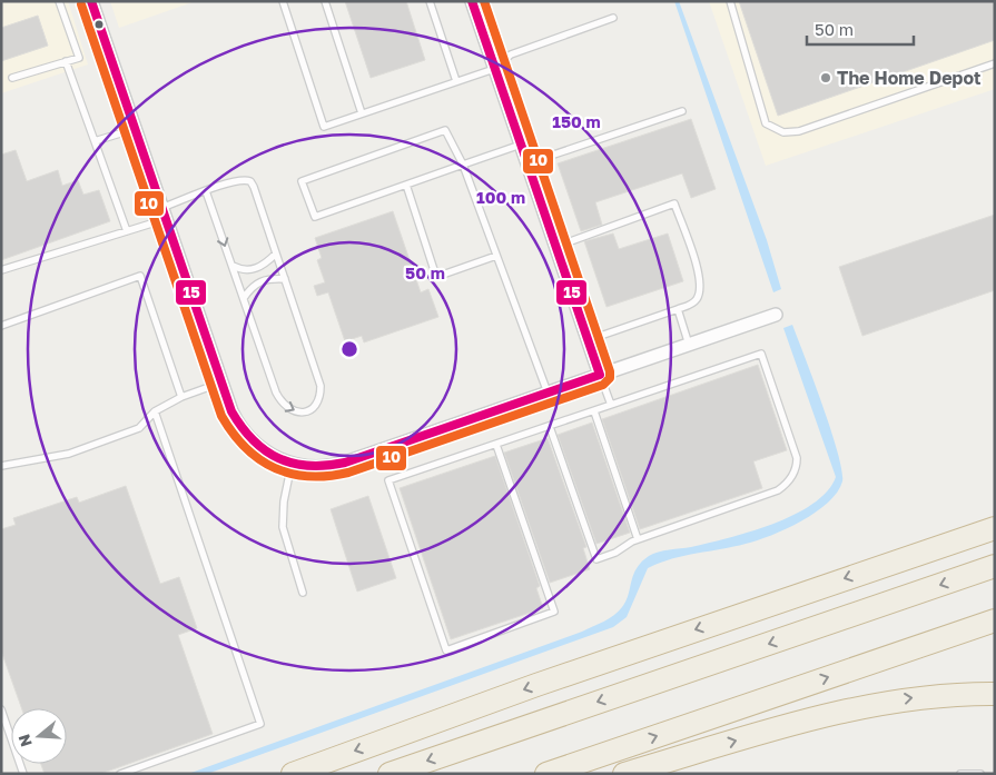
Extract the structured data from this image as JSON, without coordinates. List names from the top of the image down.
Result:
{
  "places": ["The Home Depot"],
  "lines": ["transit line 15", "transit line 10"],
  "scale_bar": "50 m",
  "north": "left",
  "rings": ["150 m", "100 m", "50 m"]
}
